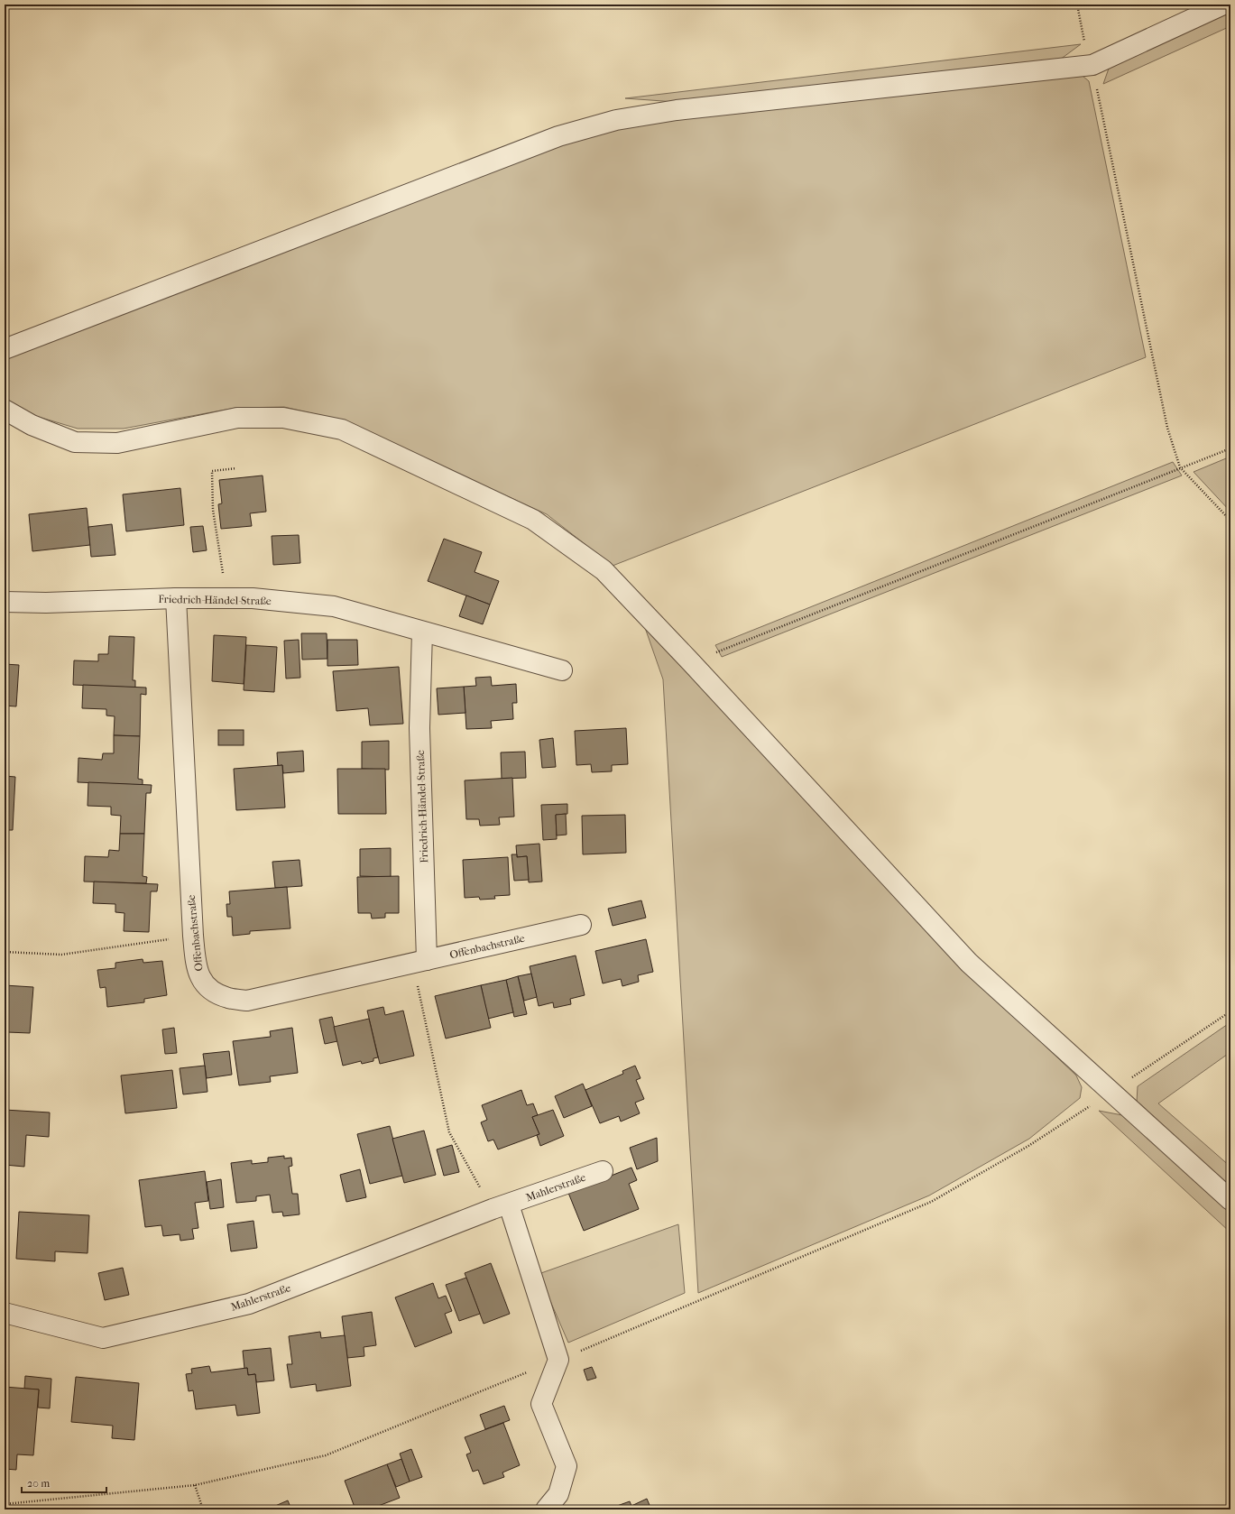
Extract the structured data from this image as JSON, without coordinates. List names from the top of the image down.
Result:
{
  "streets": {
    "street": ["Friedrich-Händel-Straße", "Offenbachstraße", "Mahlerstraße"]
  },
  "crossings": [
    ["Friedrich-Händel-Straße", "Offenbachstraße"]
  ],
  "scale_bar": "20 m"
}
